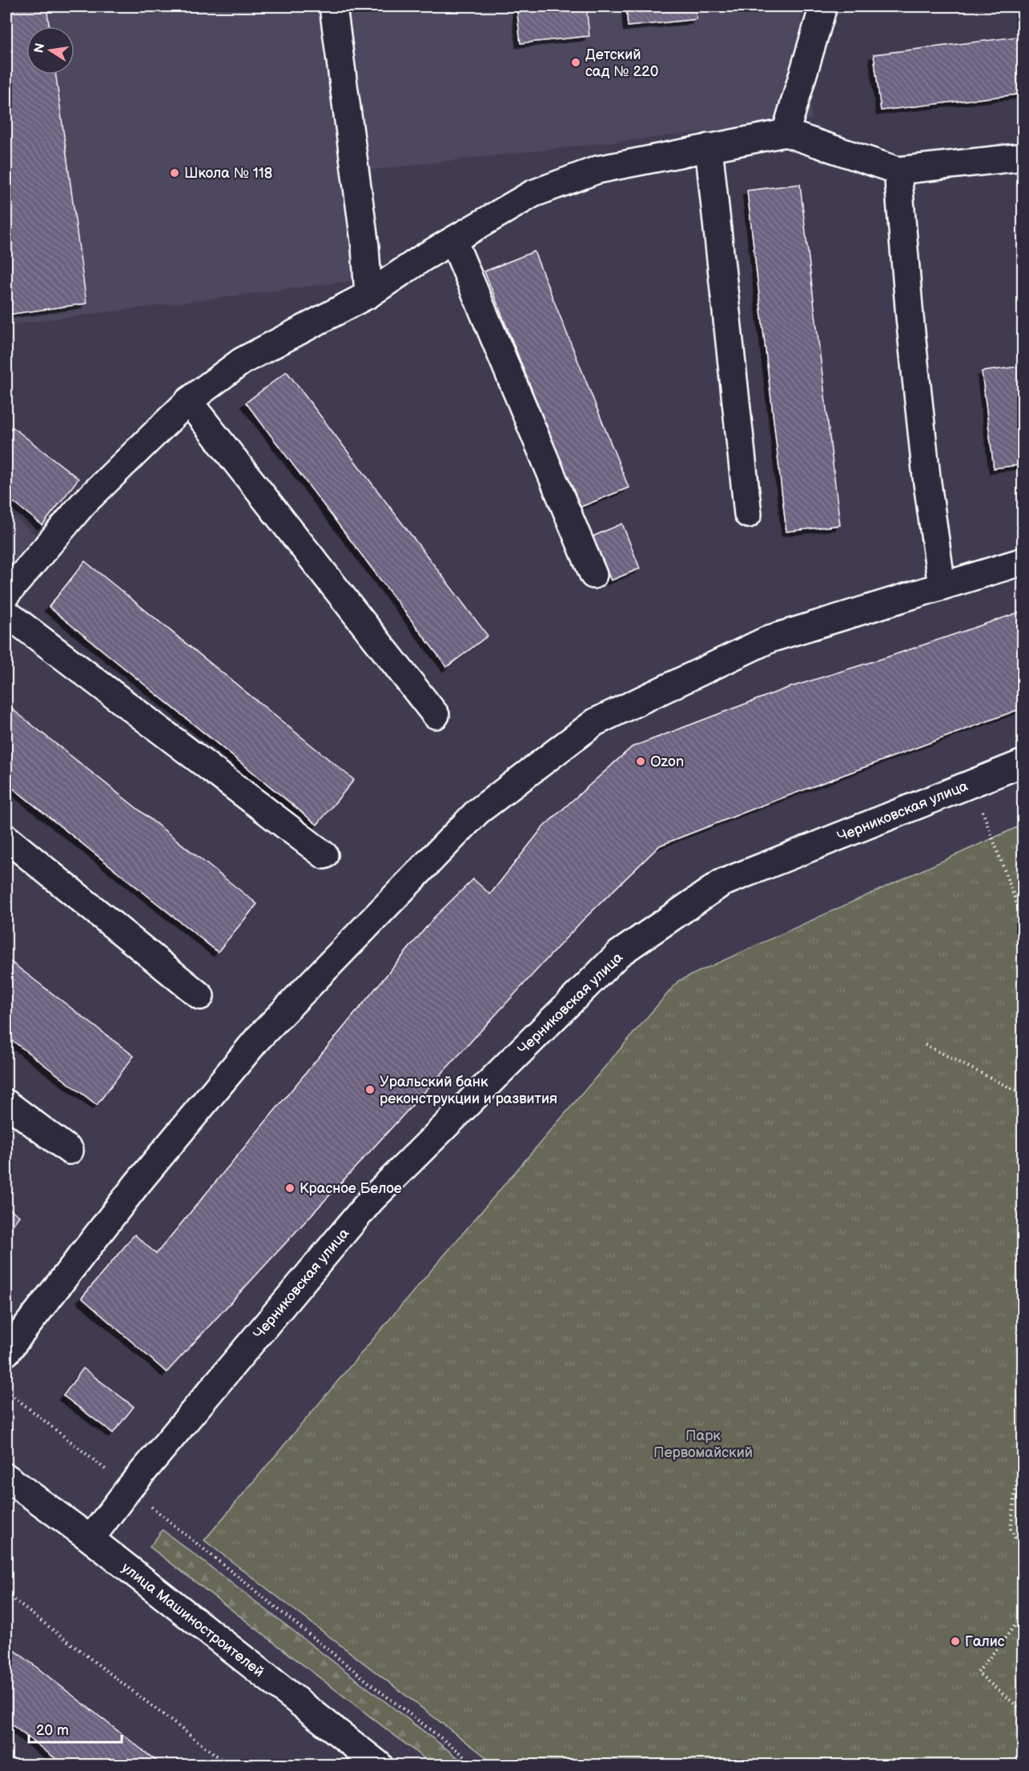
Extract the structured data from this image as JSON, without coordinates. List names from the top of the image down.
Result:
{
  "streets": {
    "street": ["Черниковская улица", "улица Машиностроителей"]
  },
  "crossings": [
    ["Черниковская улица", "улица Машиностроителей"]
  ],
  "parks": ["Парк Первомайский"],
  "places": [
    "Детский сад № 220",
    "Школа № 118",
    "Ozon",
    "Уральский банк реконструкции и развития",
    "Красное Белое",
    "Галис"
  ],
  "scale_bar": "20 m",
  "north": "left"
}
